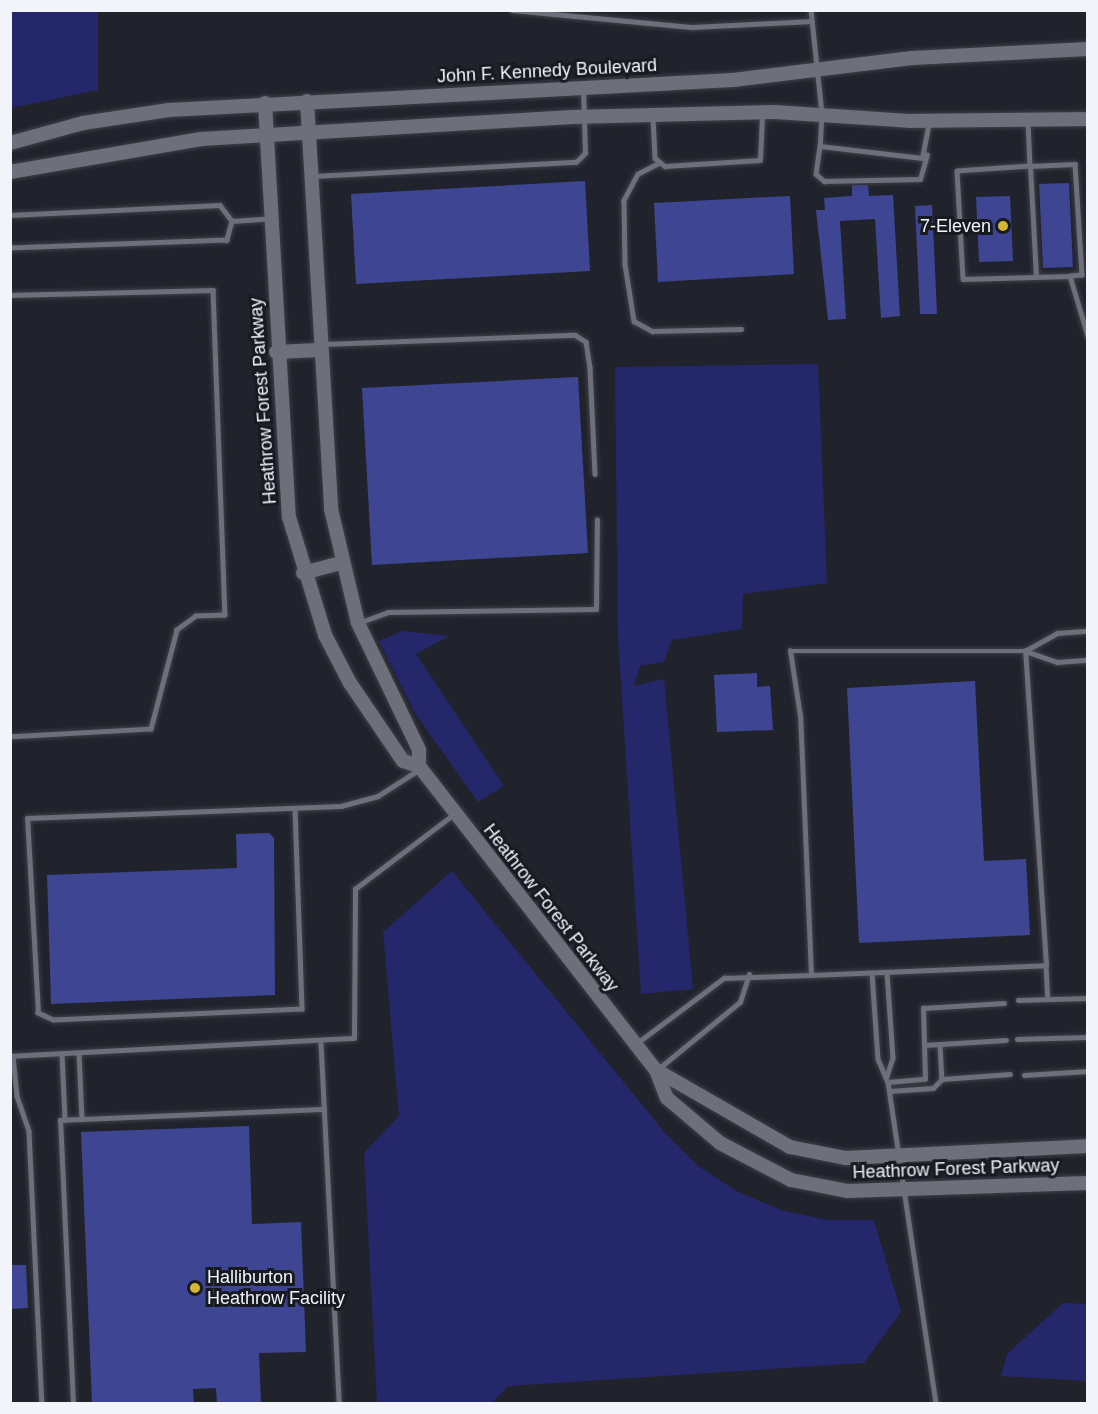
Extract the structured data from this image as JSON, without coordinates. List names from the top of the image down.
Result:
{
  "streets": {
    "street": ["John F. Kennedy Boulevard", "Heathrow Forest Parkway"]
  },
  "crossings": [
    ["John F. Kennedy Boulevard", "Heathrow Forest Parkway"]
  ],
  "places": ["7-Eleven", "Halliburton Heathrow Facility"]
}
